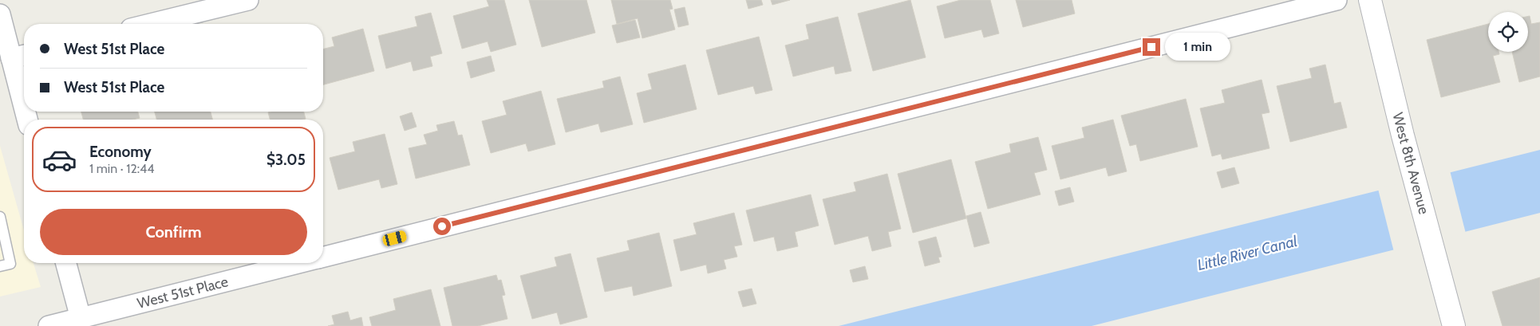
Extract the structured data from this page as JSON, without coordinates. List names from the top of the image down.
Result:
{
  "streets": {
    "street": ["West 8th Avenue", "West 51st Place"]
  },
  "water": ["Little River Canal"],
  "page": {
    "banner": ["West 51st Place", "West 51st Place"],
    "bubble": "1 min",
    "list": [
      {
        "name": "Economy",
        "note": "1 min · 12:44",
        "value": "$3.05"
      }
    ],
    "buttons": "Confirm"
  }
}
